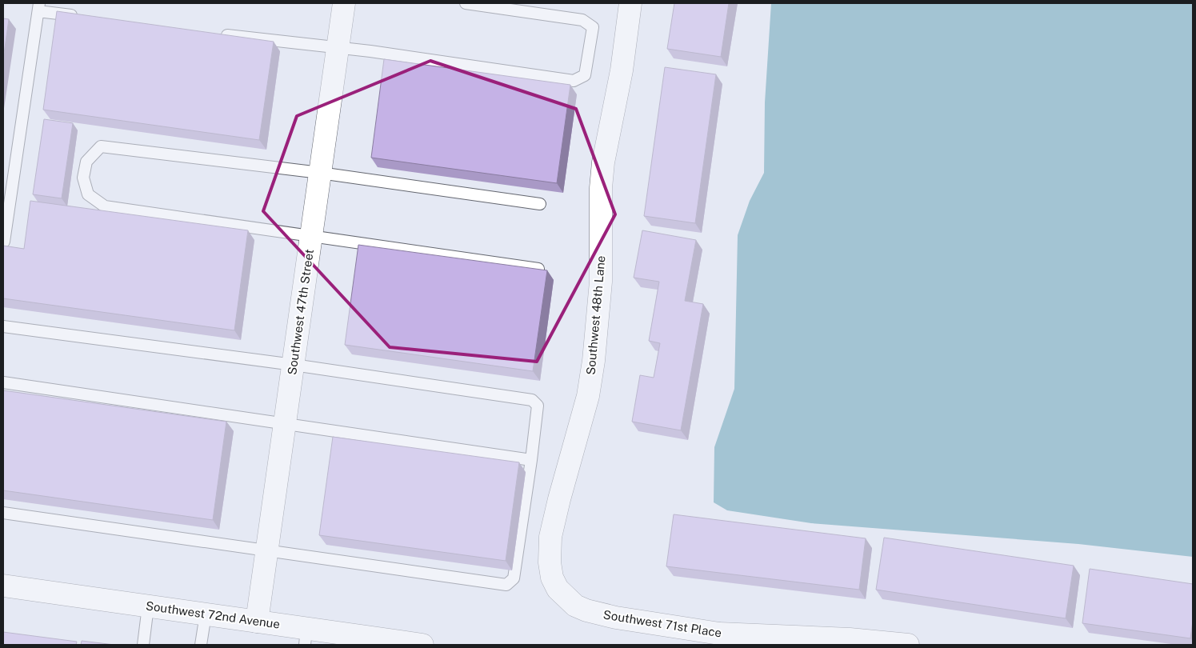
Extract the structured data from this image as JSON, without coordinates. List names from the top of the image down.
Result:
{
  "streets": {
    "street": [
      "Southwest 47th Street",
      "Southwest 48th Lane",
      "Southwest 72nd Avenue",
      "Southwest 71st Place"
    ]
  },
  "crossings": [
    ["Southwest 47th Street", "Southwest 72nd Avenue"],
    ["Southwest 48th Lane", "Southwest 71st Place"]
  ]
}
